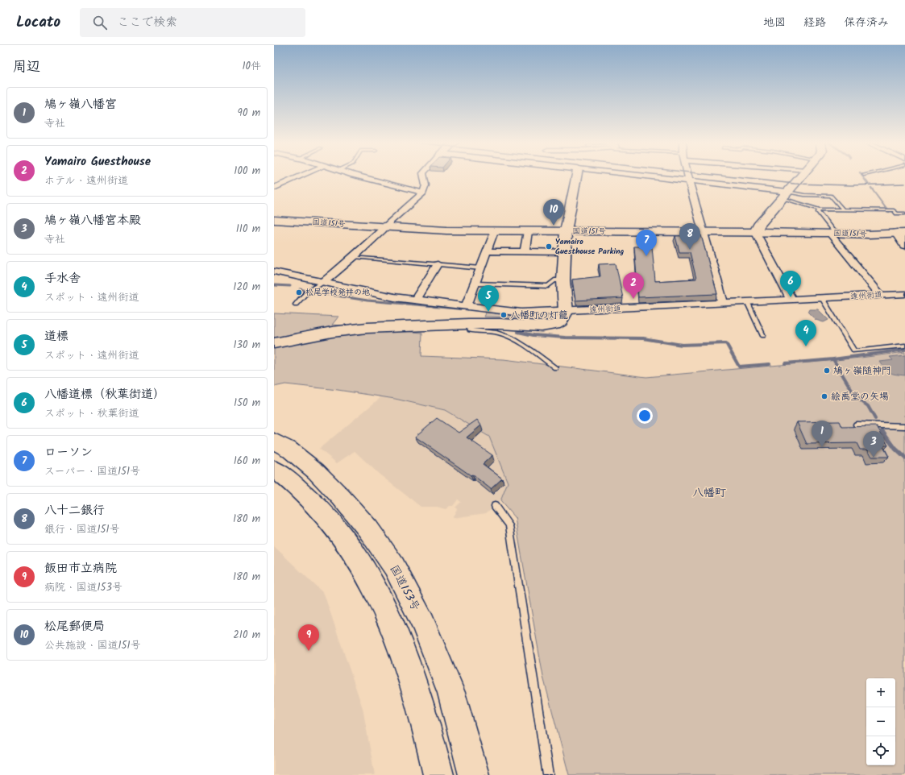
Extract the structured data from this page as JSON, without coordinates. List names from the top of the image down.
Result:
{
  "streets": {
    "highway": ["国道151号", "国道153号"],
    "street": ["遠州街道"]
  },
  "districts": ["八幡町"],
  "places": [
    "Yamairo Guesthouse Parking",
    "松尾学校発祥の地",
    "八幡町の灯籠",
    "鳩ヶ嶺随神門",
    "絵禹堂の矢場"
  ],
  "page": {
    "header": "Locato",
    "search": "ここで検索",
    "nav": ["地図", "経路", "保存済み"],
    "heading": ["周辺", "10件"],
    "list": [
      {
        "mark": "1",
        "name": "鳩ヶ嶺八幡宮",
        "note": "寺社",
        "value": "90 m"
      },
      {
        "mark": "2",
        "name": "Yamairo Guesthouse",
        "note": "ホテル · 遠州街道",
        "value": "100 m"
      },
      {
        "mark": "3",
        "name": "鳩ヶ嶺八幡宮本殿",
        "note": "寺社",
        "value": "110 m"
      },
      {
        "mark": "4",
        "name": "手水舎",
        "note": "スポット · 遠州街道",
        "value": "120 m"
      },
      {
        "mark": "5",
        "name": "道標",
        "note": "スポット · 遠州街道",
        "value": "130 m"
      },
      {
        "mark": "6",
        "name": "八幡道標（秋葉街道）",
        "note": "スポット · 秋葉街道",
        "value": "150 m"
      },
      {
        "mark": "7",
        "name": "ローソン",
        "note": "スーパー · 国道151号",
        "value": "160 m"
      },
      {
        "mark": "8",
        "name": "八十二銀行",
        "note": "銀行 · 国道151号",
        "value": "180 m"
      },
      {
        "mark": "9",
        "name": "飯田市立病院",
        "note": "病院 · 国道153号",
        "value": "180 m"
      },
      {
        "mark": "10",
        "name": "松尾郵便局",
        "note": "公共施設 · 国道151号",
        "value": "210 m"
      }
    ],
    "pins": [
      "10",
      "8",
      "7",
      "6",
      "2",
      "5",
      "4",
      "1",
      "3",
      "9"
    ],
    "map_buttons": ["+", "−"]
  }
}
